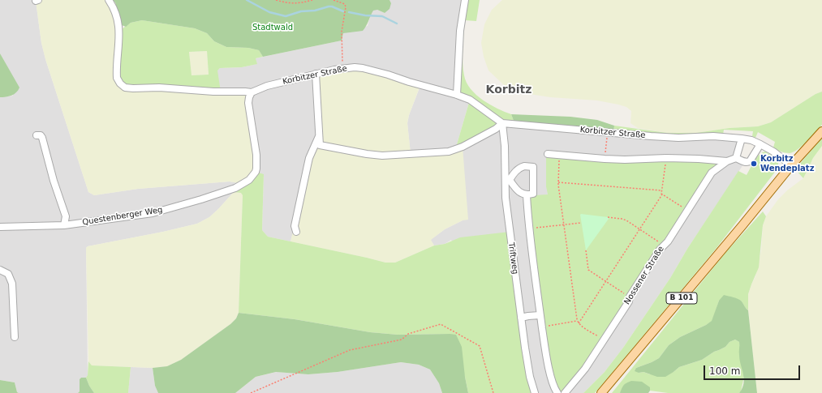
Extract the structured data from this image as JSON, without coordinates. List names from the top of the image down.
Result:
{
  "streets": {
    "main road": ["B 101"],
    "street": [
      "Korbitzer Straße",
      "Questenberger Weg",
      "Triftweg",
      "Nossener Straße"
    ]
  },
  "crossings": [
    ["Korbitzer Straße", "Questenberger Weg"],
    ["Korbitzer Straße", "Triftweg"],
    ["Korbitzer Straße", "B 101"]
  ],
  "districts": ["Korbitz"],
  "parks": ["Stadtwald"],
  "places": ["Korbitz Wendeplatz"],
  "scale_bar": "100 m"
}
